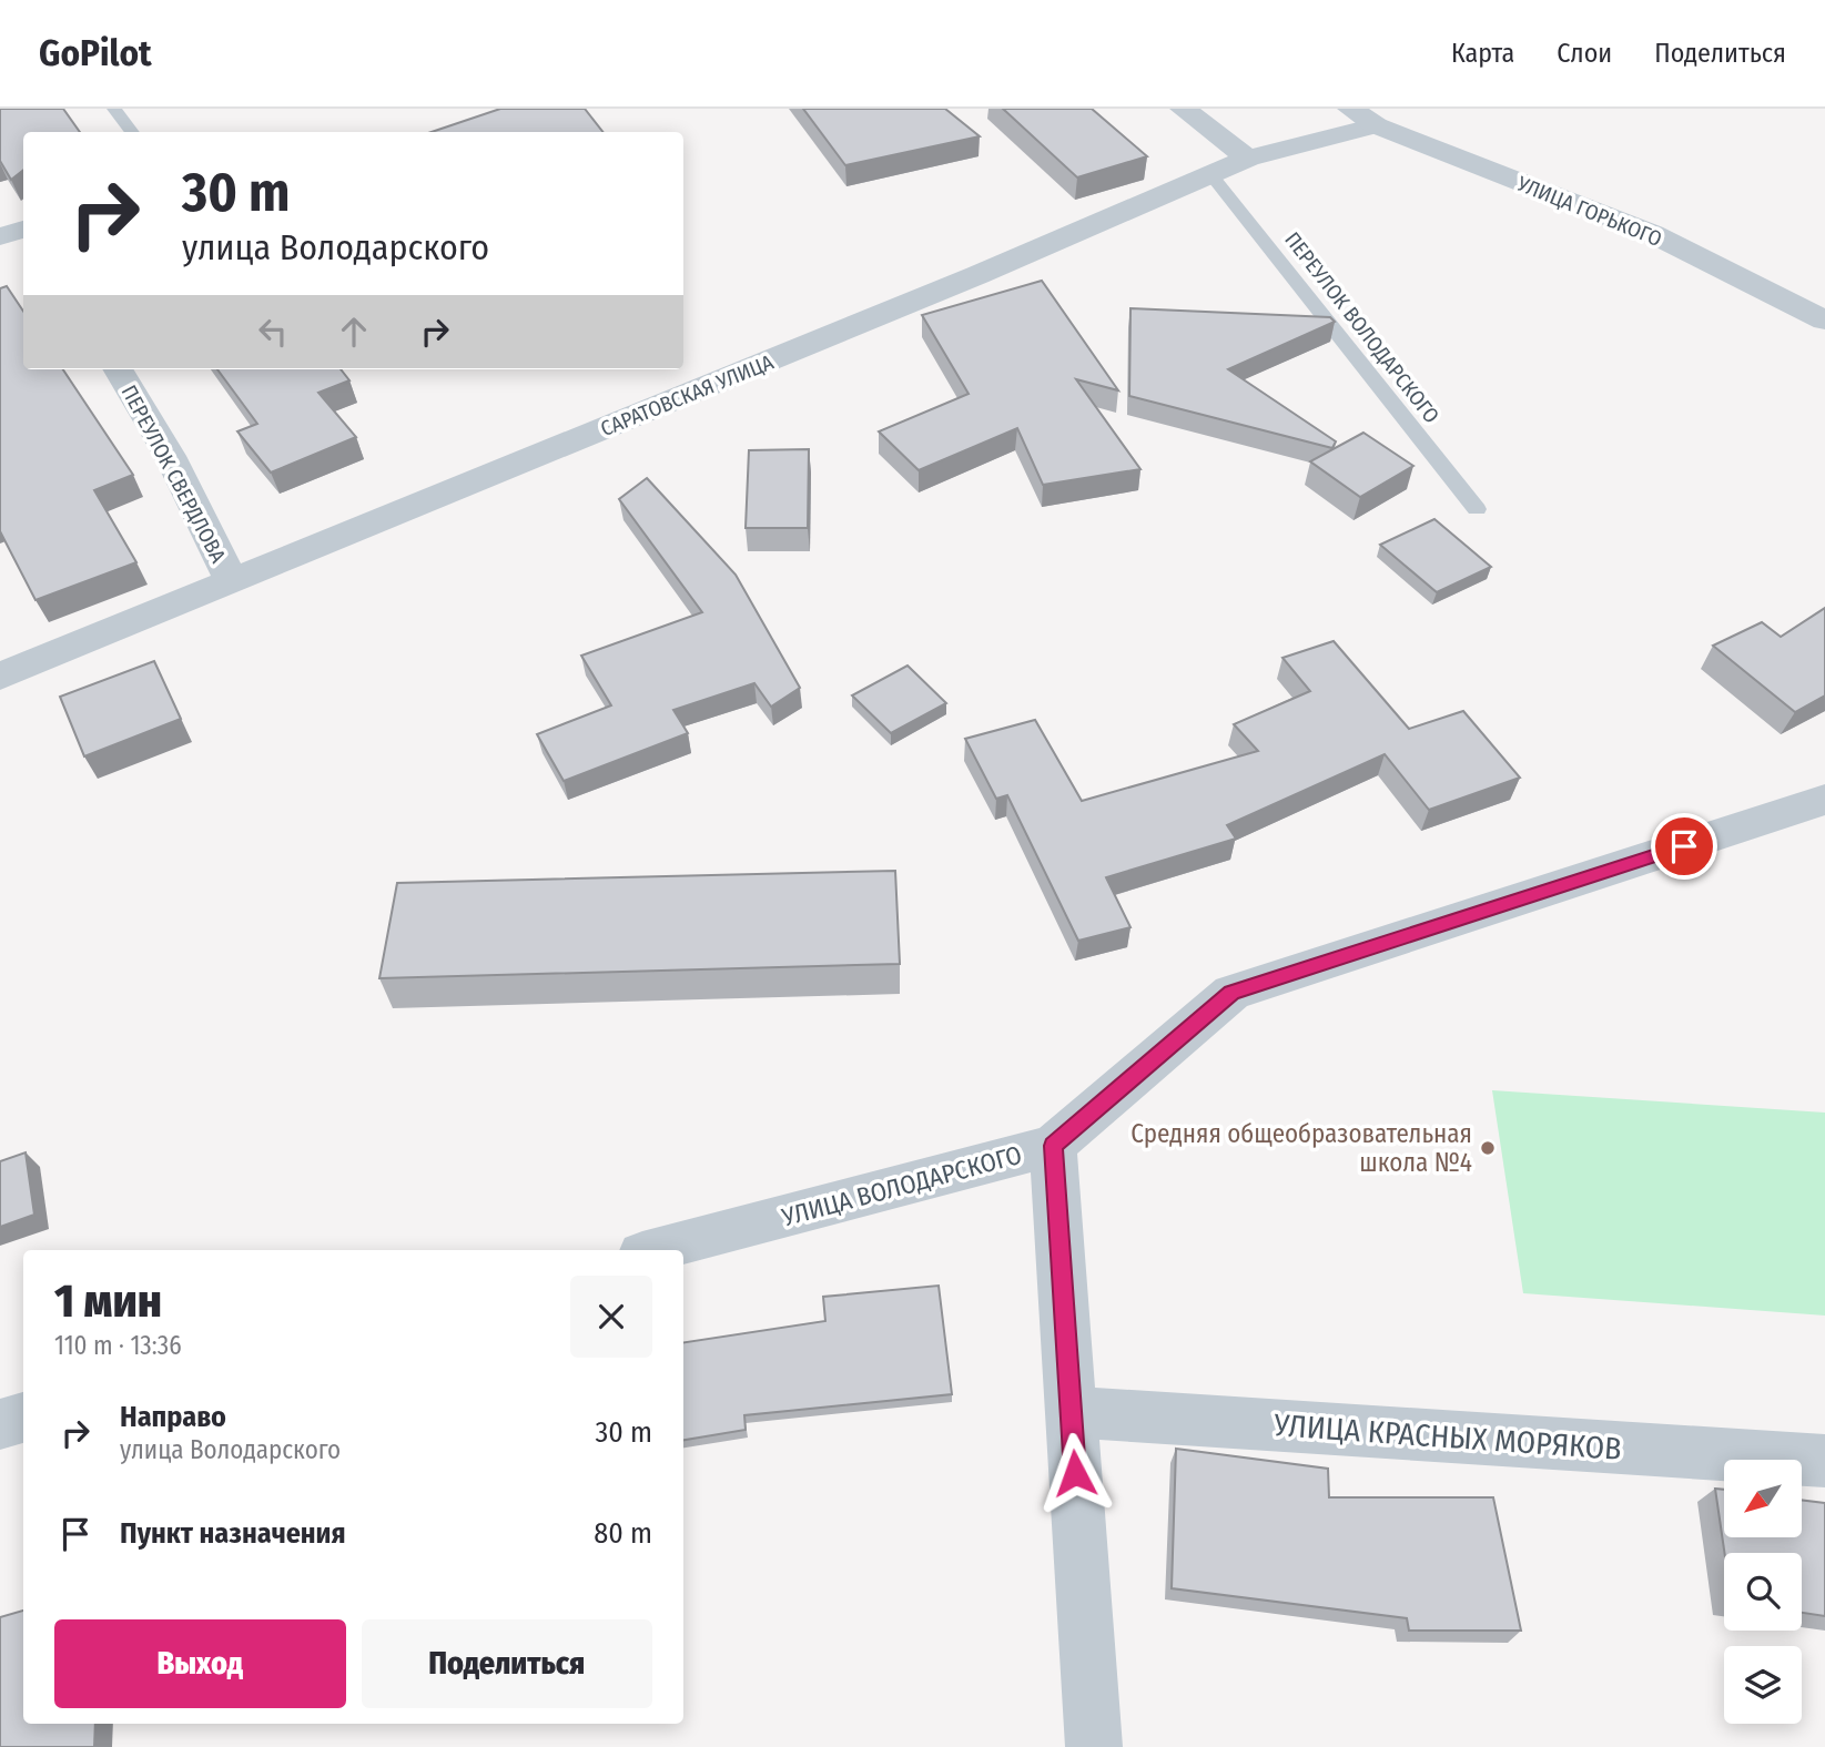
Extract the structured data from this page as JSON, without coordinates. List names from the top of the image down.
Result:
{
  "streets": {
    "street": [
      "УЛИЦА ГОРЬКОГО",
      "САРАТОВСКАЯ УЛИЦА",
      "ПЕРЕУЛОК СВЕРДЛОВА",
      "УЛИЦА ВОЛОДАРСКОГО",
      "УЛИЦА КРАСНЫХ МОРЯКОВ"
    ],
    "lane": ["ПЕРЕУЛОК ВОЛОДАРСКОГО"]
  },
  "crossings": [
    ["УЛИЦА ГОРЬКОГО", "САРАТОВСКАЯ УЛИЦА"],
    ["ПЕРЕУЛОК ВОЛОДАРСКОГО", "САРАТОВСКАЯ УЛИЦА"],
    ["САРАТОВСКАЯ УЛИЦА", "ПЕРЕУЛОК СВЕРДЛОВА"]
  ],
  "places": ["Средняя общеобразовательная школа №4"],
  "north": "bottom left",
  "page": {
    "header": "GoPilot",
    "nav": ["Карта", "Слои", "Поделиться"],
    "turn": ["30 m", "улица Володарского"],
    "heading": ["1 мин", "110 m · 13:36"],
    "list": [
      {
        "name": "Направо",
        "note": "улица Володарского",
        "value": "30 m"
      },
      {
        "name": "Пункт назначения",
        "value": "80 m"
      }
    ],
    "buttons": ["Выход", "Поделиться"]
  }
}
